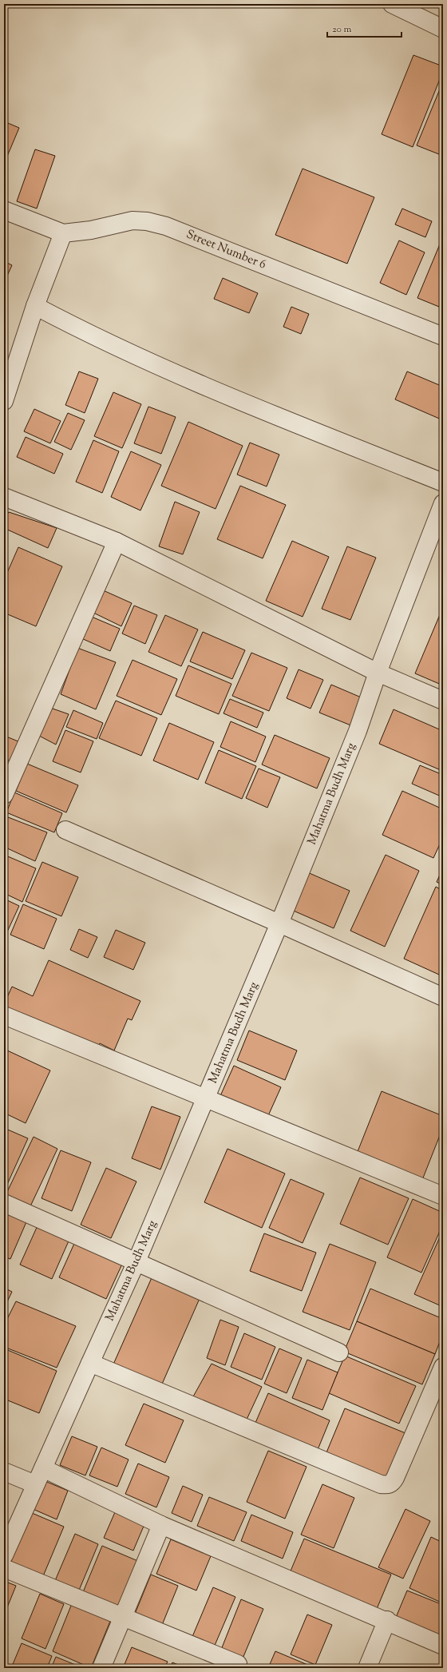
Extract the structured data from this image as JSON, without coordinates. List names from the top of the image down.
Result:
{
  "streets": {
    "street": ["Street Number 6", "Mahatma Budh Marg"]
  },
  "scale_bar": "20 m"
}
